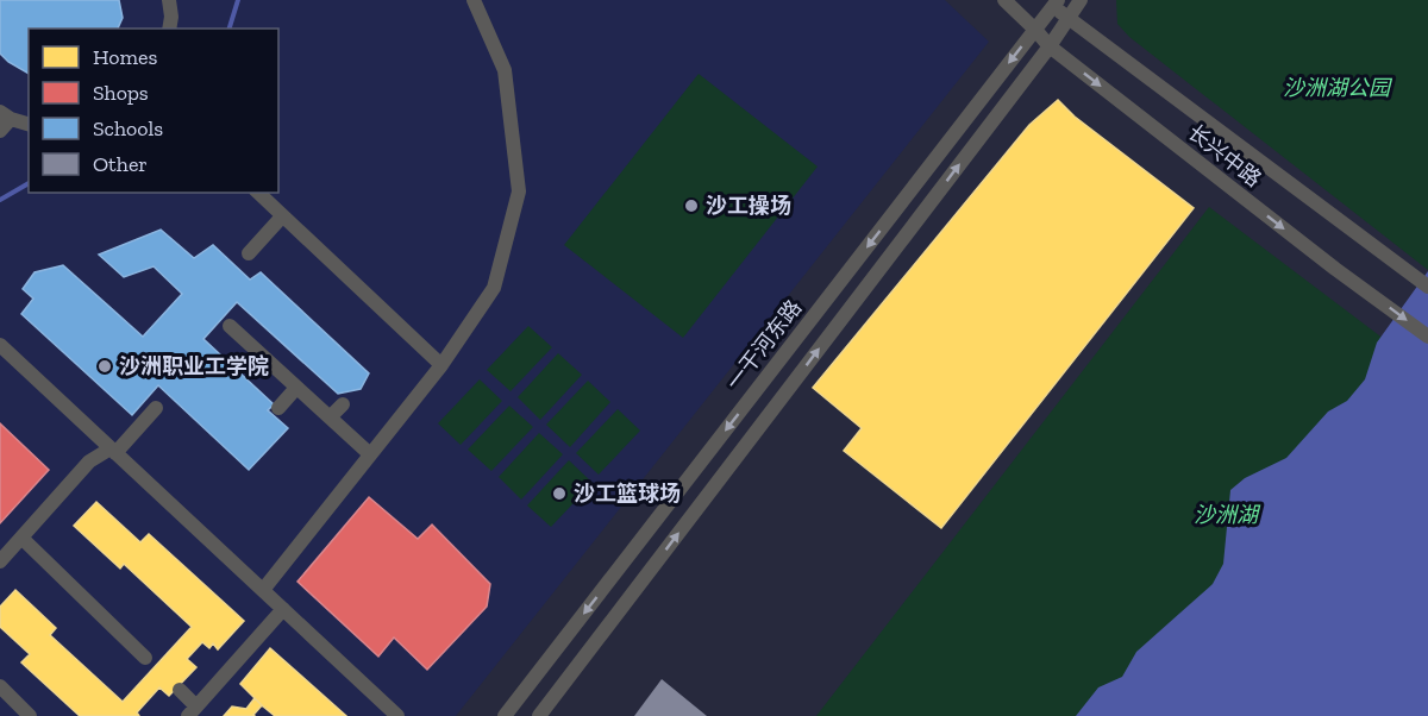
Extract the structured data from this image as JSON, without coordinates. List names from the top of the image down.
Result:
{
  "streets": {
    "street": ["长兴中路", "一干河东路"]
  },
  "crossings": [
    ["长兴中路", "一干河东路"]
  ],
  "parks": ["沙洲湖公园", "沙洲湖"],
  "places": ["沙工操场", "沙洲职业工学院", "沙工篮球场"],
  "legend": [
    "Homes",
    "Shops",
    "Schools",
    "Other"
  ]
}
